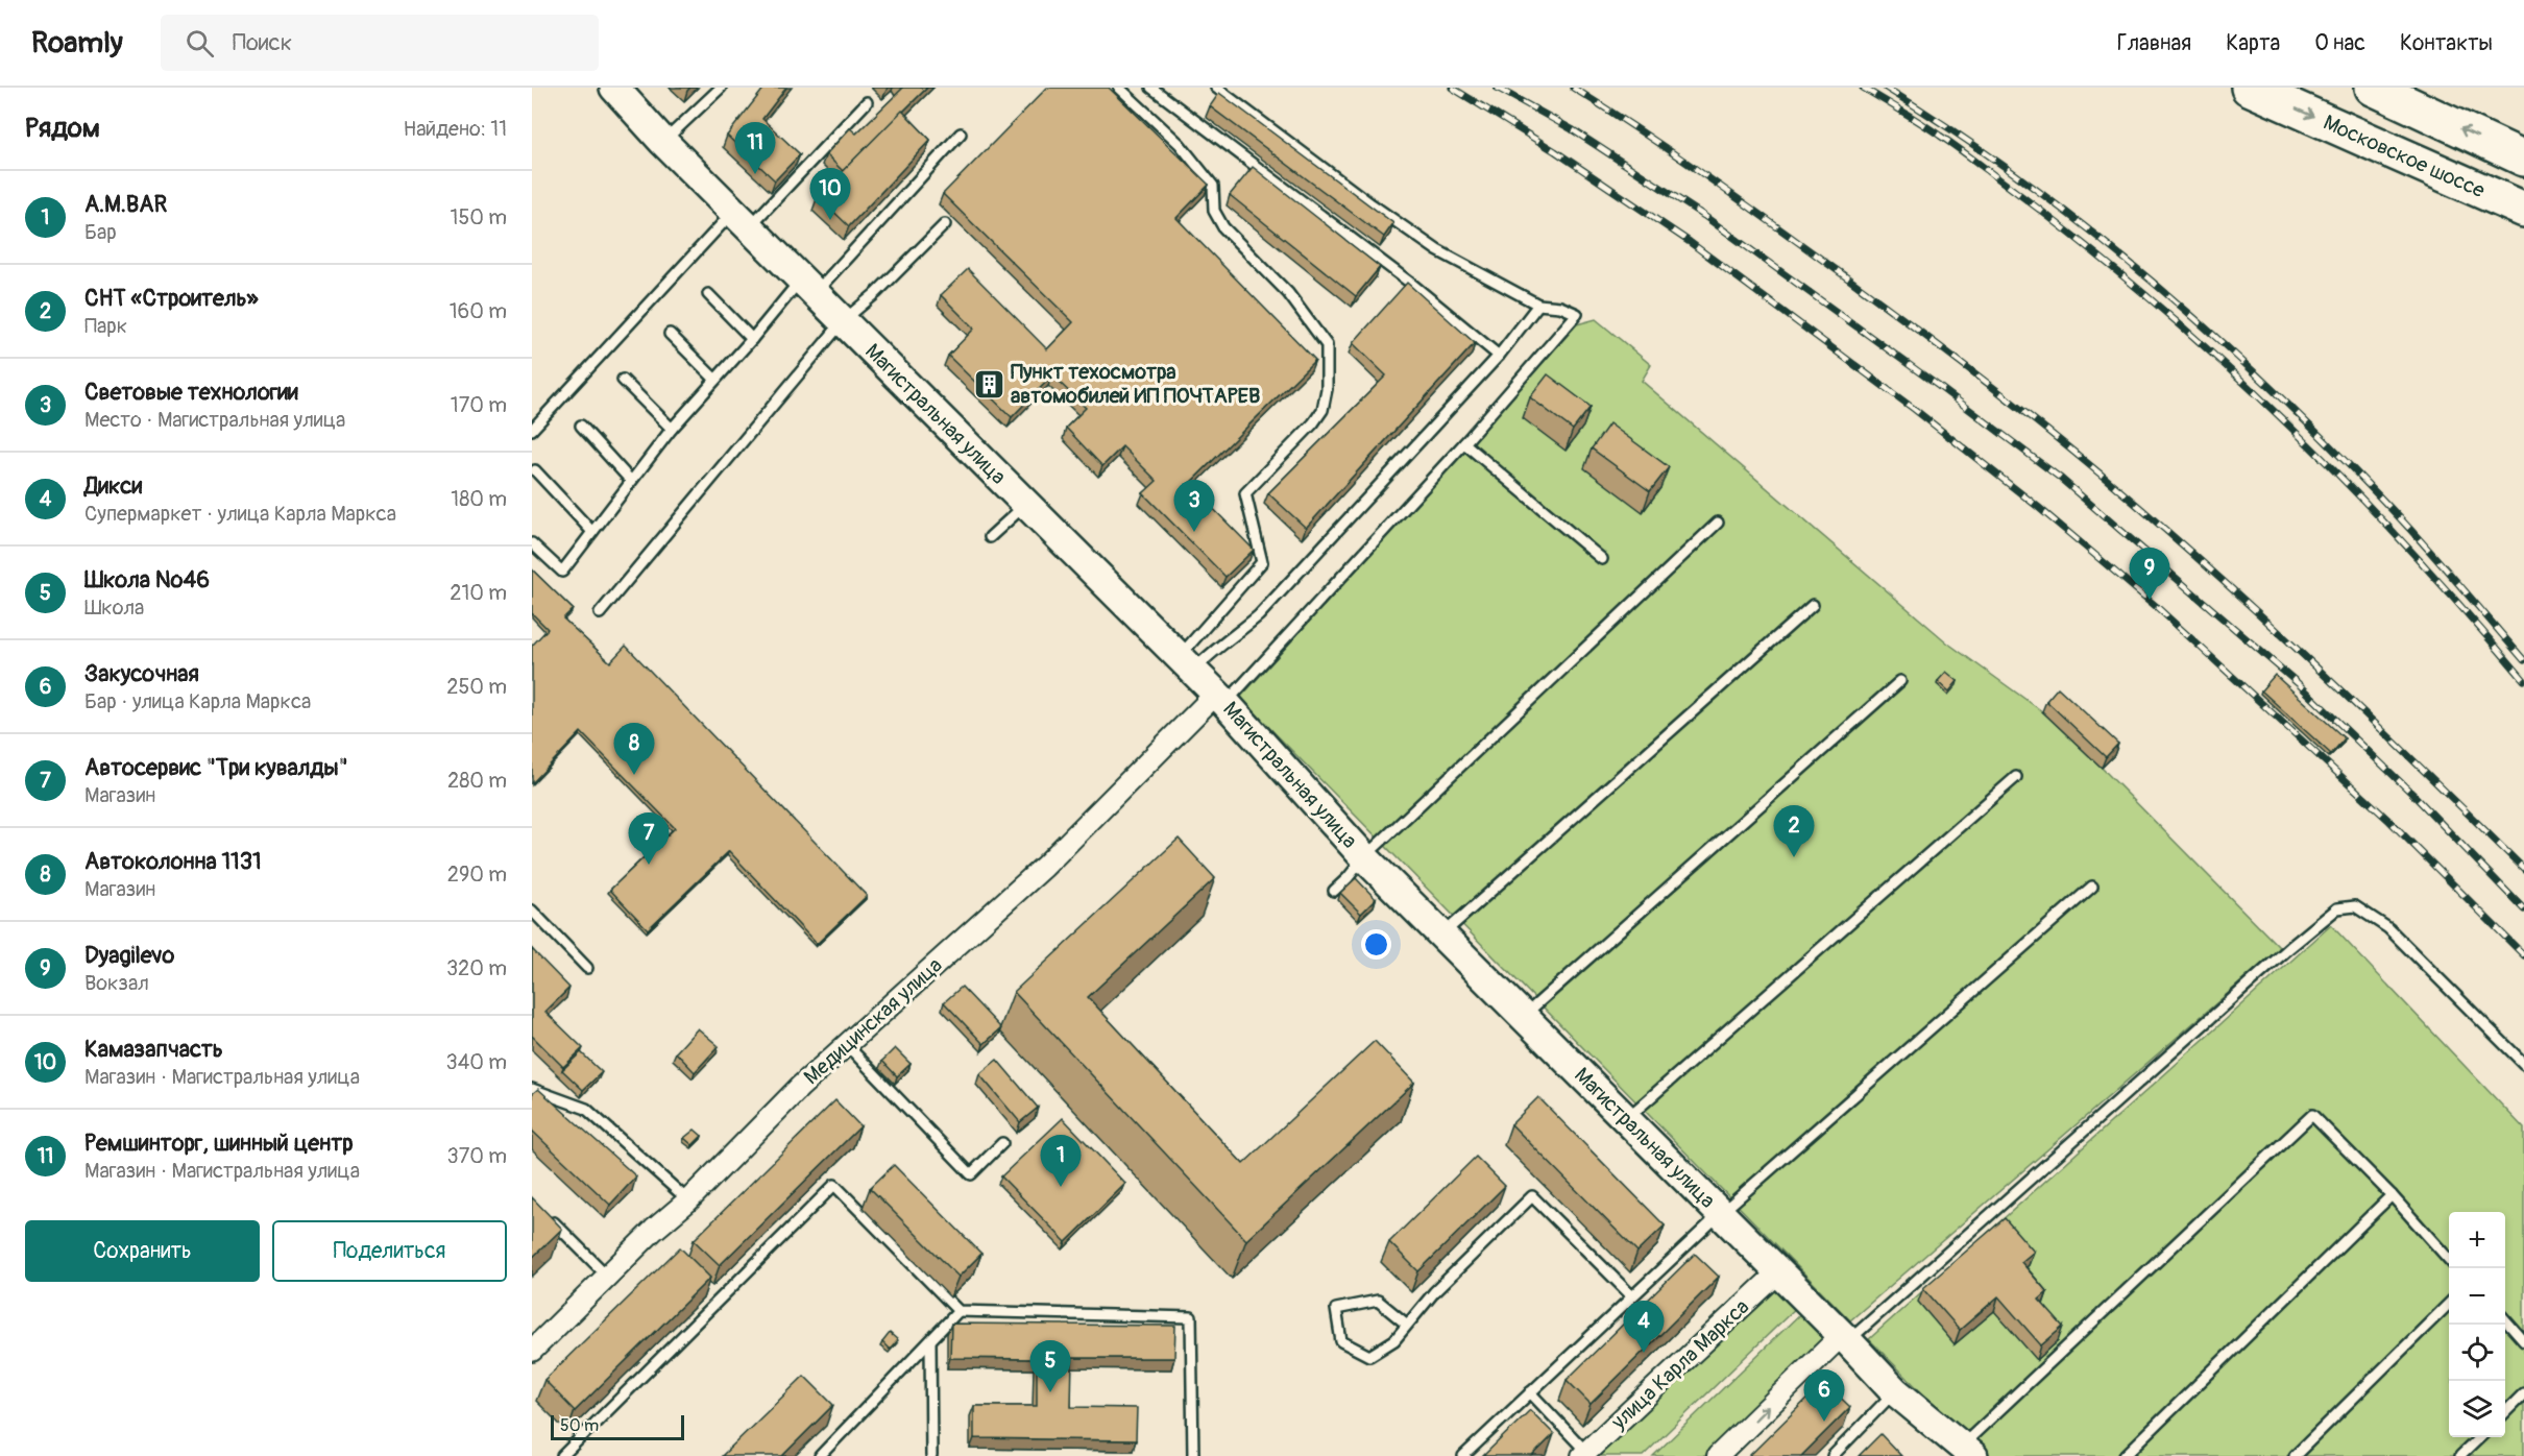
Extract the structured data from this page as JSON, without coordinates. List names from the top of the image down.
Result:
{
  "streets": {
    "highway": ["Московское шоссе"],
    "street": ["Магистральная улица", "Медицинская улица", "улица Карла Маркса"]
  },
  "crossings": [
    ["Магистральная улица", "Медицинская улица"],
    ["Магистральная улица", "улица Карла Маркса"]
  ],
  "places": {
    "building": ["Пункт техосмотра автомобилей ИП ПОЧТАРЕВ"]
  },
  "scale_bar": "50 m",
  "page": {
    "header": "Roamly",
    "search": "Поиск",
    "nav": [
      "Главная",
      "Карта",
      "О нас",
      "Контакты"
    ],
    "heading": ["Рядом", "Найдено: 11"],
    "pins": [
      "11",
      "10",
      "3",
      "9",
      "8",
      "2",
      "7",
      "1",
      "4",
      "5",
      "6"
    ],
    "list": [
      {
        "mark": "1",
        "name": "А.М.BAR",
        "note": "Бар",
        "value": "150 m"
      },
      {
        "mark": "2",
        "name": "СНТ «Строитель»",
        "note": "Парк",
        "value": "160 m"
      },
      {
        "mark": "3",
        "name": "Световые технологии",
        "note": "Место · Магистральная улица",
        "value": "170 m"
      },
      {
        "mark": "4",
        "name": "Дикси",
        "note": "Супермаркет · улица Карла Маркса",
        "value": "180 m"
      },
      {
        "mark": "5",
        "name": "Школа №46",
        "note": "Школа",
        "value": "210 m"
      },
      {
        "mark": "6",
        "name": "Закусочная",
        "note": "Бар · улица Карла Маркса",
        "value": "250 m"
      },
      {
        "mark": "7",
        "name": "Автосервис \"Три кувалды\"",
        "note": "Магазин",
        "value": "280 m"
      },
      {
        "mark": "8",
        "name": "Автоколонна 1131",
        "note": "Магазин",
        "value": "290 m"
      },
      {
        "mark": "9",
        "name": "Dyagilevo",
        "note": "Вокзал",
        "value": "320 m"
      },
      {
        "mark": "10",
        "name": "Камазапчасть",
        "note": "Магазин · Магистральная улица",
        "value": "340 m"
      },
      {
        "mark": "11",
        "name": "Ремшинторг, шинный центр",
        "note": "Магазин · Магистральная улица",
        "value": "370 m"
      }
    ],
    "buttons": ["Сохранить", "Поделиться"],
    "map_buttons": ["+", "−"],
    "scale": "50 m"
  }
}
